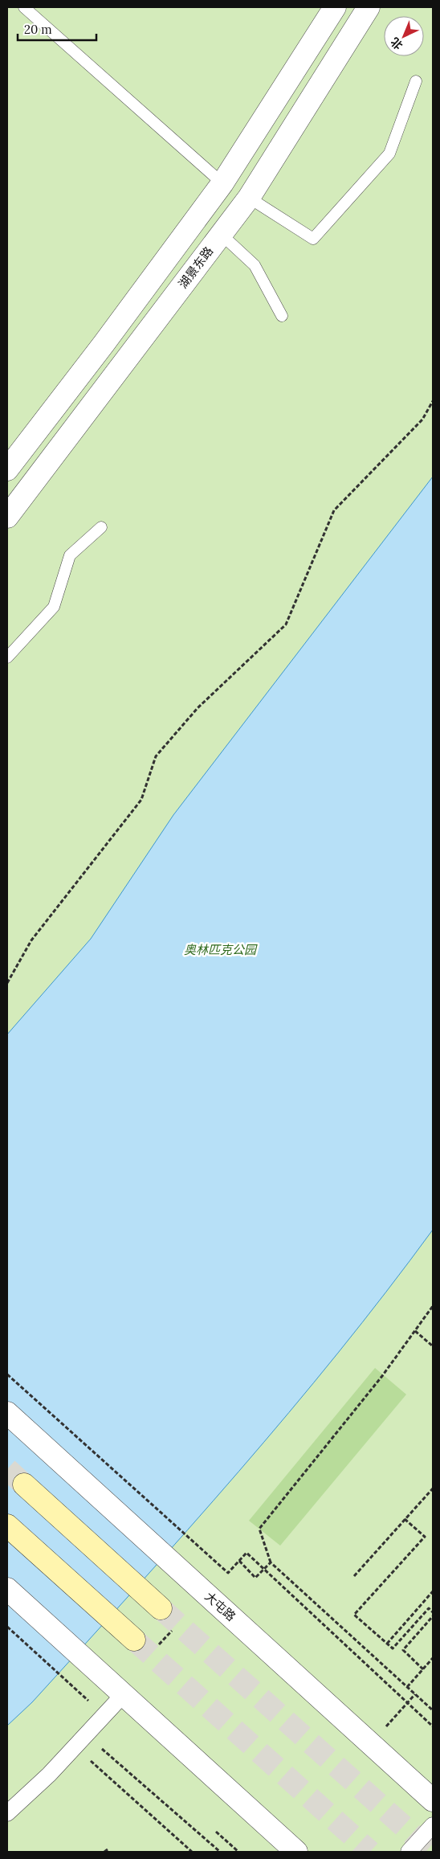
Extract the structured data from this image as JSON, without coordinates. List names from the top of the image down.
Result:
{
  "streets": {
    "street": ["湖景东路", "大屯路"]
  },
  "parks": ["奥林匹克公园"],
  "scale_bar": "20 m",
  "north": "bottom left"
}
